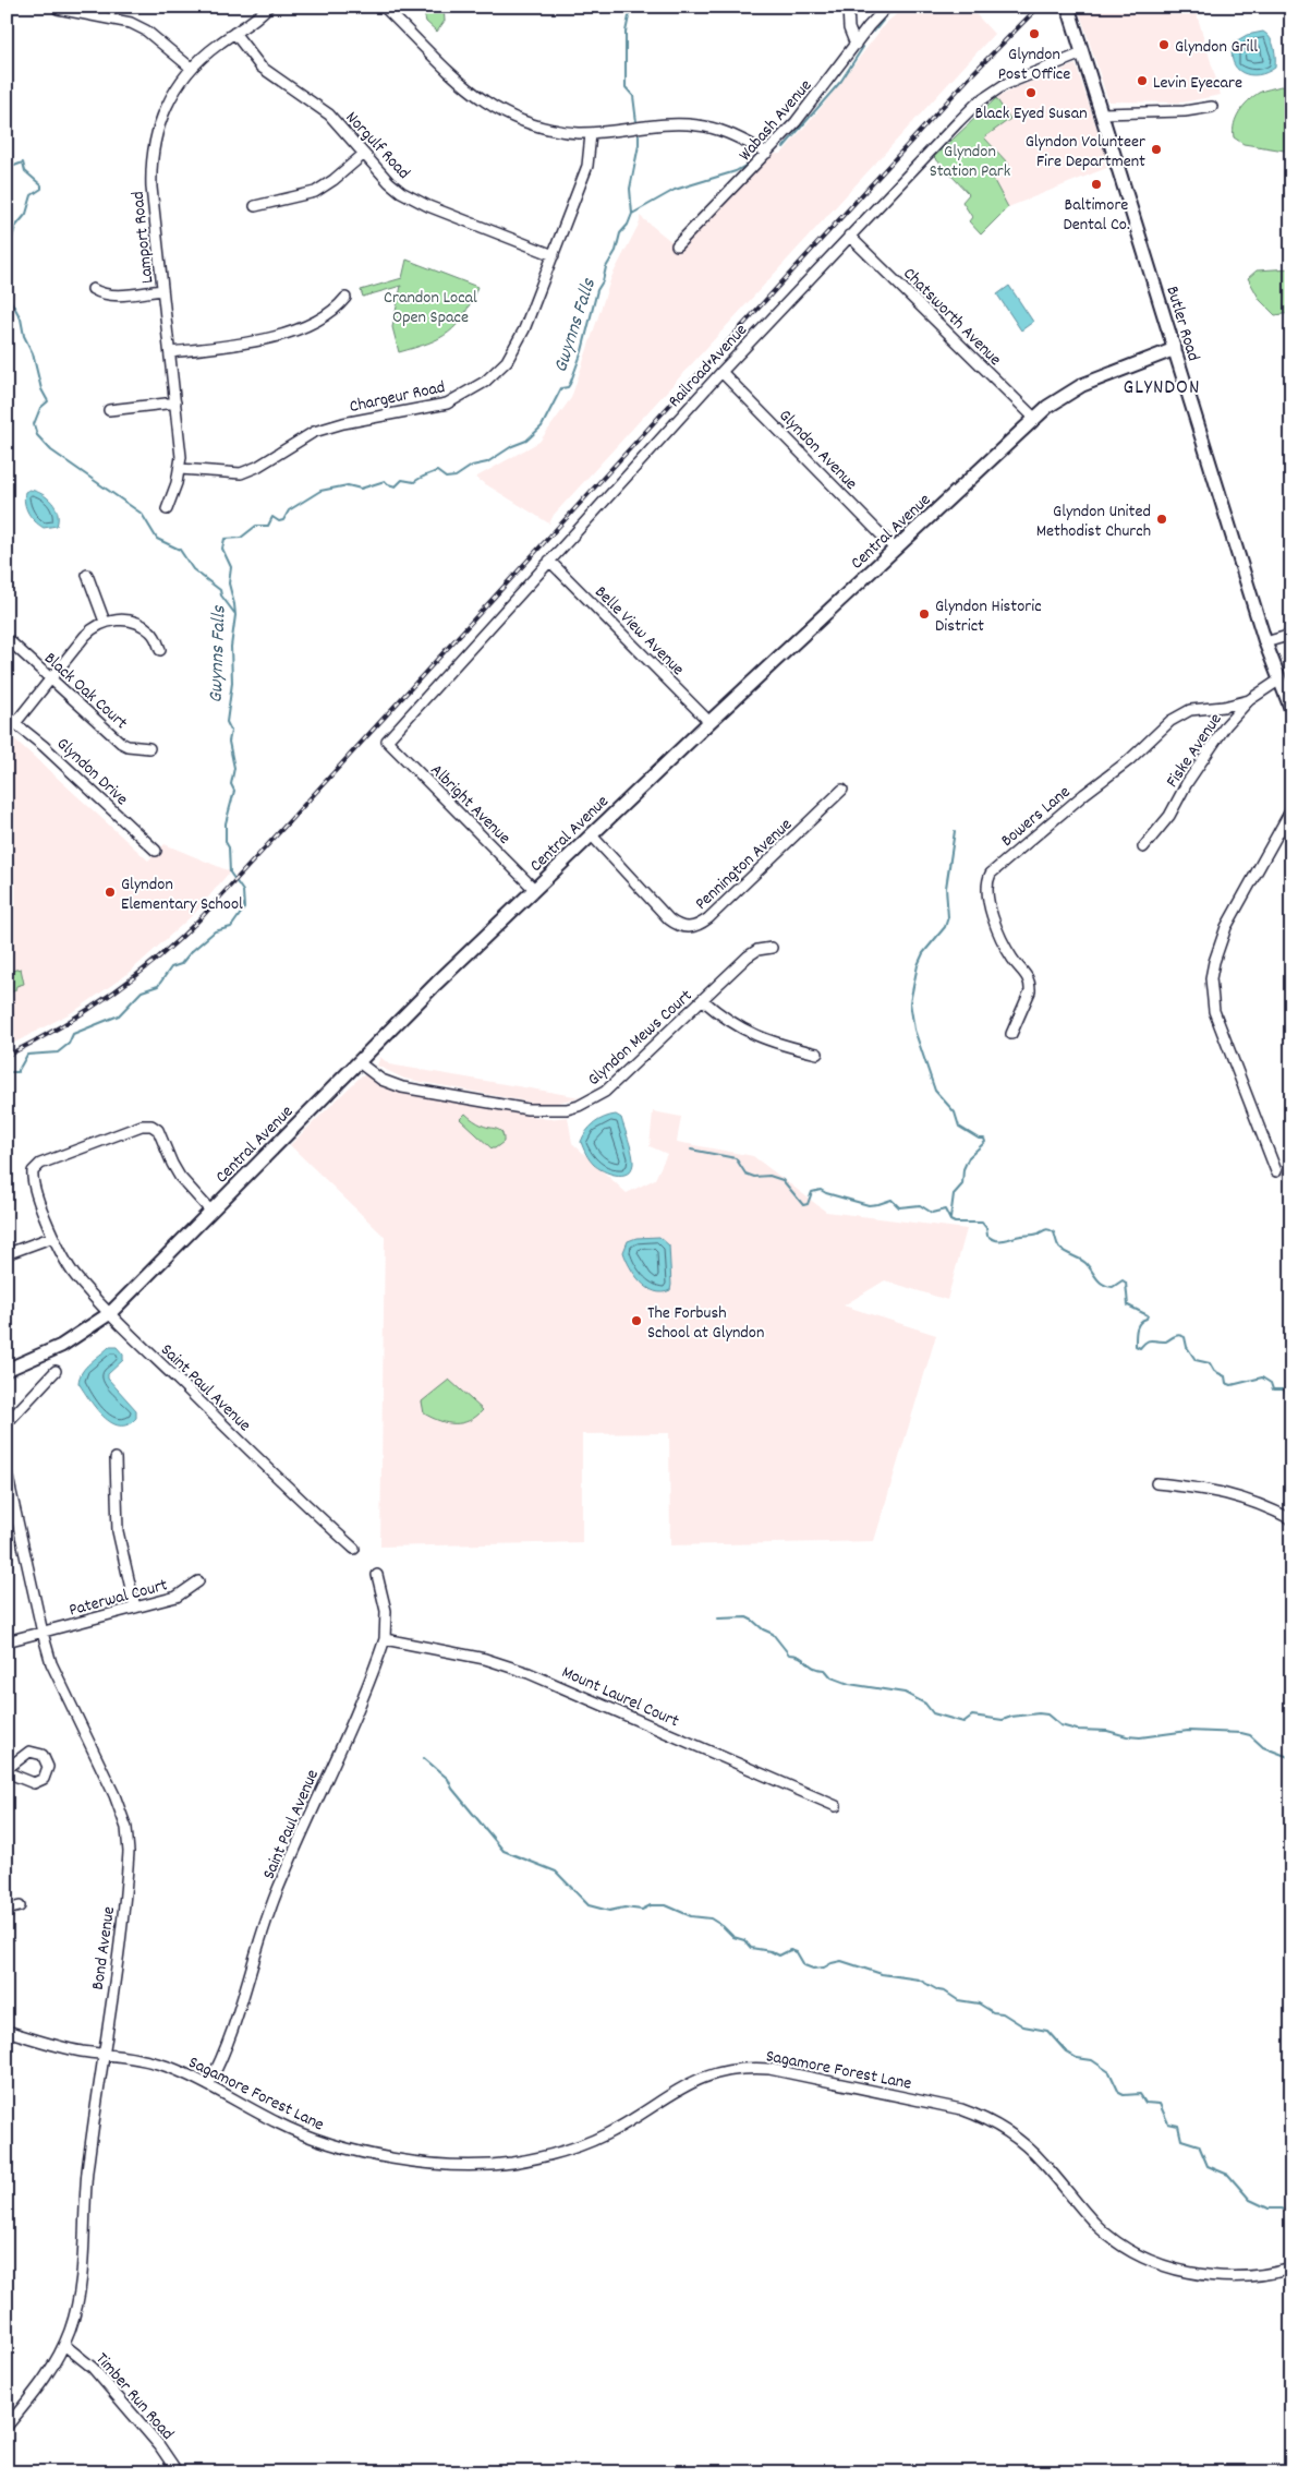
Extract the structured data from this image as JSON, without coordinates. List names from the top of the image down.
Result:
{
  "streets": {
    "main road": ["Butler Road", "Central Avenue"],
    "street": [
      "Wabash Avenue",
      "Norgulf Road",
      "Lamport Road",
      "Chatsworth Avenue",
      "Railroad Avenue",
      "Chargeur Road",
      "Glyndon Avenue",
      "Belle View Avenue",
      "Black Oak Court",
      "Fiske Avenue",
      "Glyndon Drive",
      "Albright Avenue",
      "Bowers Lane",
      "Pennington Avenue",
      "Glyndon Mews Court",
      "Saint Paul Avenue",
      "Paterwal Court",
      "Mount Laurel Court",
      "Bond Avenue",
      "Sagamore Forest Lane",
      "Timber Run Road"
    ]
  },
  "crossings": [
    ["Norgulf Road", "Lamport Road"],
    ["Norgulf Road", "Chargeur Road"],
    ["Lamport Road", "Chargeur Road"],
    ["Chatsworth Avenue", "Railroad Avenue"],
    ["Chatsworth Avenue", "Central Avenue"],
    ["Butler Road", "Railroad Avenue"],
    ["Butler Road", "Central Avenue"],
    ["Butler Road", "Fiske Avenue"],
    ["Railroad Avenue", "Glyndon Avenue"],
    ["Railroad Avenue", "Belle View Avenue"],
    ["Railroad Avenue", "Albright Avenue"],
    ["Glyndon Avenue", "Central Avenue"],
    ["Central Avenue", "Belle View Avenue"],
    ["Central Avenue", "Albright Avenue"],
    ["Central Avenue", "Pennington Avenue"],
    ["Central Avenue", "Glyndon Mews Court"],
    ["Central Avenue", "Saint Paul Avenue"],
    ["Fiske Avenue", "Bowers Lane"],
    ["Saint Paul Avenue", "Mount Laurel Court"],
    ["Saint Paul Avenue", "Sagamore Forest Lane"],
    ["Paterwal Court", "Bond Avenue"],
    ["Bond Avenue", "Sagamore Forest Lane"],
    ["Bond Avenue", "Timber Run Road"]
  ],
  "districts": ["GLYNDON"],
  "water": ["Gwynns Falls"],
  "parks": ["Glyndon Station Park", "Crandon Local Open Space"],
  "places": [
    "Glyndon Post Office",
    "Glyndon Grill",
    "Levin Eyecare",
    "Black Eyed Susan",
    "Glyndon Volunteer Fire Department",
    "Baltimore Dental Co.",
    "Glyndon United Methodist Church",
    "Glyndon Historic District",
    "Glyndon Elementary School",
    "The Forbush School at Glyndon"
  ]
}
